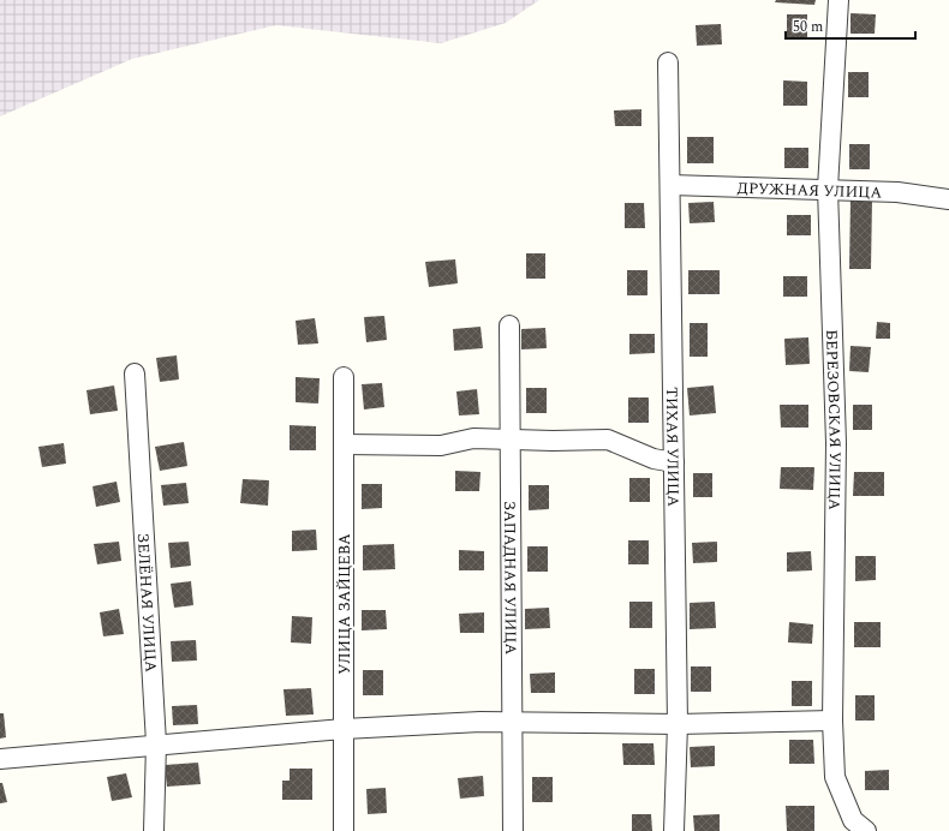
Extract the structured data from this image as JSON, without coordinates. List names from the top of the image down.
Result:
{
  "streets": {
    "street": [
      "ДРУЖНАЯ УЛИЦА",
      "БЕРЕЗОВСКАЯ УЛИЦА",
      "ТИХАЯ УЛИЦА",
      "ЗАПАДНАЯ УЛИЦА",
      "ЗЕЛЁНАЯ УЛИЦА",
      "УЛИЦА ЗАЙЦЕВА"
    ]
  },
  "crossings": [
    ["ДРУЖНАЯ УЛИЦА", "БЕРЕЗОВСКАЯ УЛИЦА"],
    ["ДРУЖНАЯ УЛИЦА", "ТИХАЯ УЛИЦА"]
  ],
  "scale_bar": "50 m"
}
